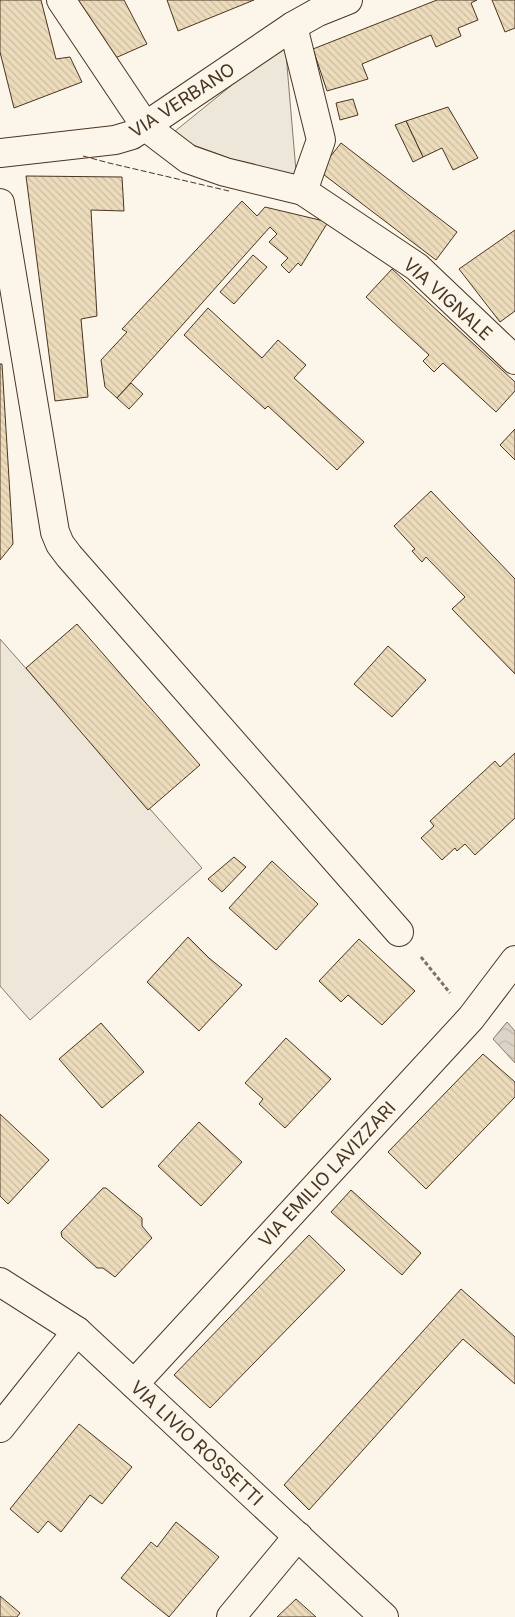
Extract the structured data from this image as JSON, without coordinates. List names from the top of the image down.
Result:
{
  "streets": {
    "street": [
      "VIA VERBANO",
      "VIA VIGNALE",
      "VIA EMILIO LAVIZZARI",
      "VIA LIVIO ROSSETTI"
    ]
  },
  "crossings": [
    ["VIA EMILIO LAVIZZARI", "VIA LIVIO ROSSETTI"]
  ]
}
